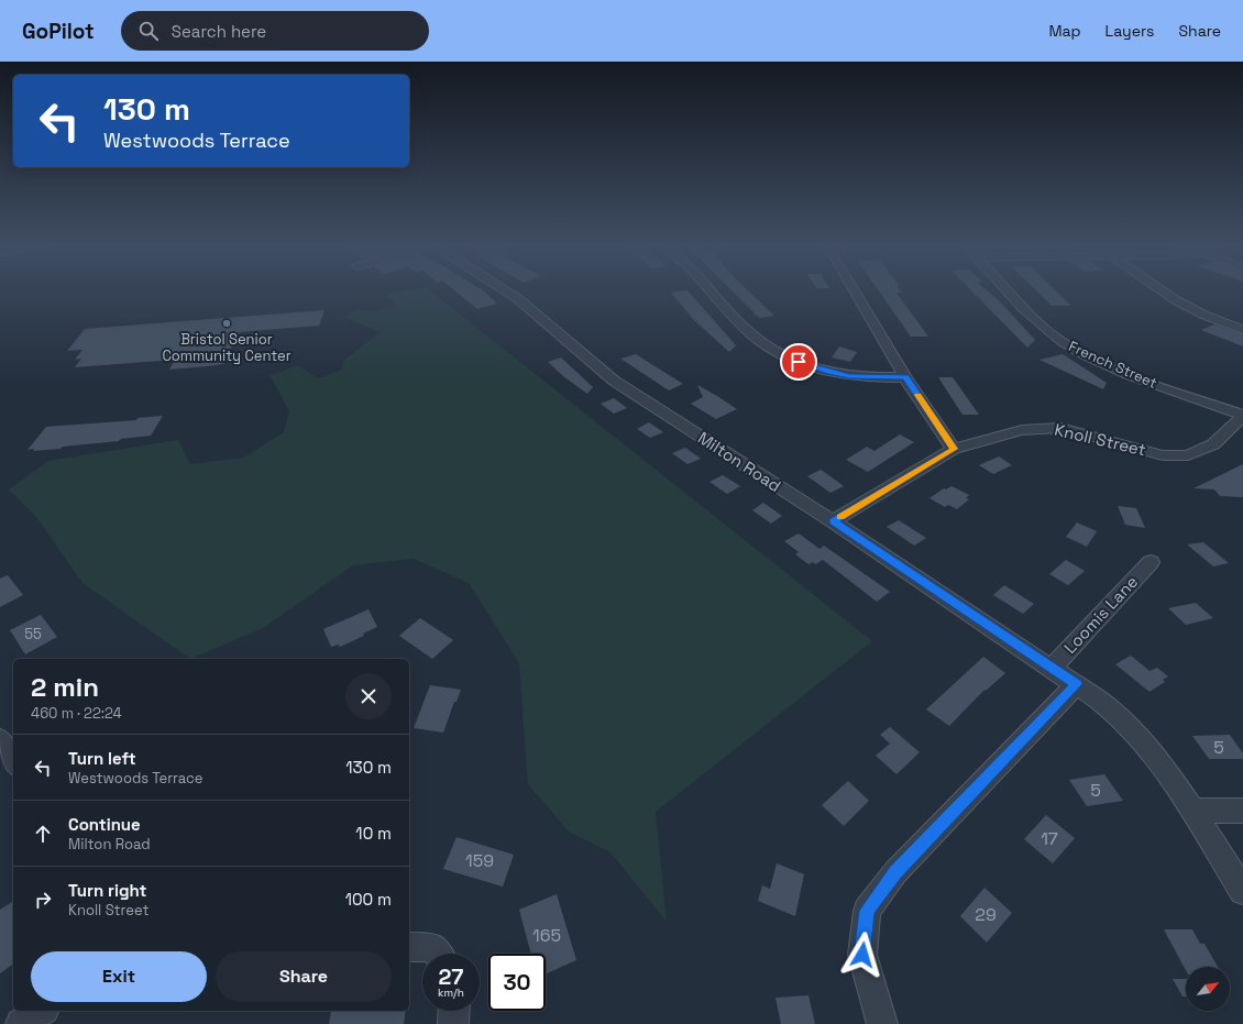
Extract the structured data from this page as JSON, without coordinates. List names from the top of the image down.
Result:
{
  "streets": {
    "street": [
      "French Street",
      "Knoll Street",
      "Milton Road",
      "Loomis Lane"
    ]
  },
  "crossings": [
    ["French Street", "Knoll Street"],
    ["Knoll Street", "Milton Road"],
    ["Milton Road", "Loomis Lane"]
  ],
  "places": ["Bristol Senior Community Center"],
  "house_numbers": [
    "55",
    "5",
    "5",
    "17",
    "159",
    "29",
    "165"
  ],
  "north": "top right",
  "page": {
    "header": "GoPilot",
    "search": "Search here",
    "nav": ["Map", "Layers", "Share"],
    "turn": ["130 m", "Westwoods Terrace"],
    "heading": ["2 min", "460 m · 22:24"],
    "list": [
      {
        "name": "Turn left",
        "note": "Westwoods Terrace",
        "value": "130 m"
      },
      {
        "name": "Continue",
        "note": "Milton Road",
        "value": "10 m"
      },
      {
        "name": "Turn right",
        "note": "Knoll Street",
        "value": "100 m"
      }
    ],
    "buttons": ["Exit", "Share"],
    "speed": "27 km/h",
    "limit": "30"
  }
}
